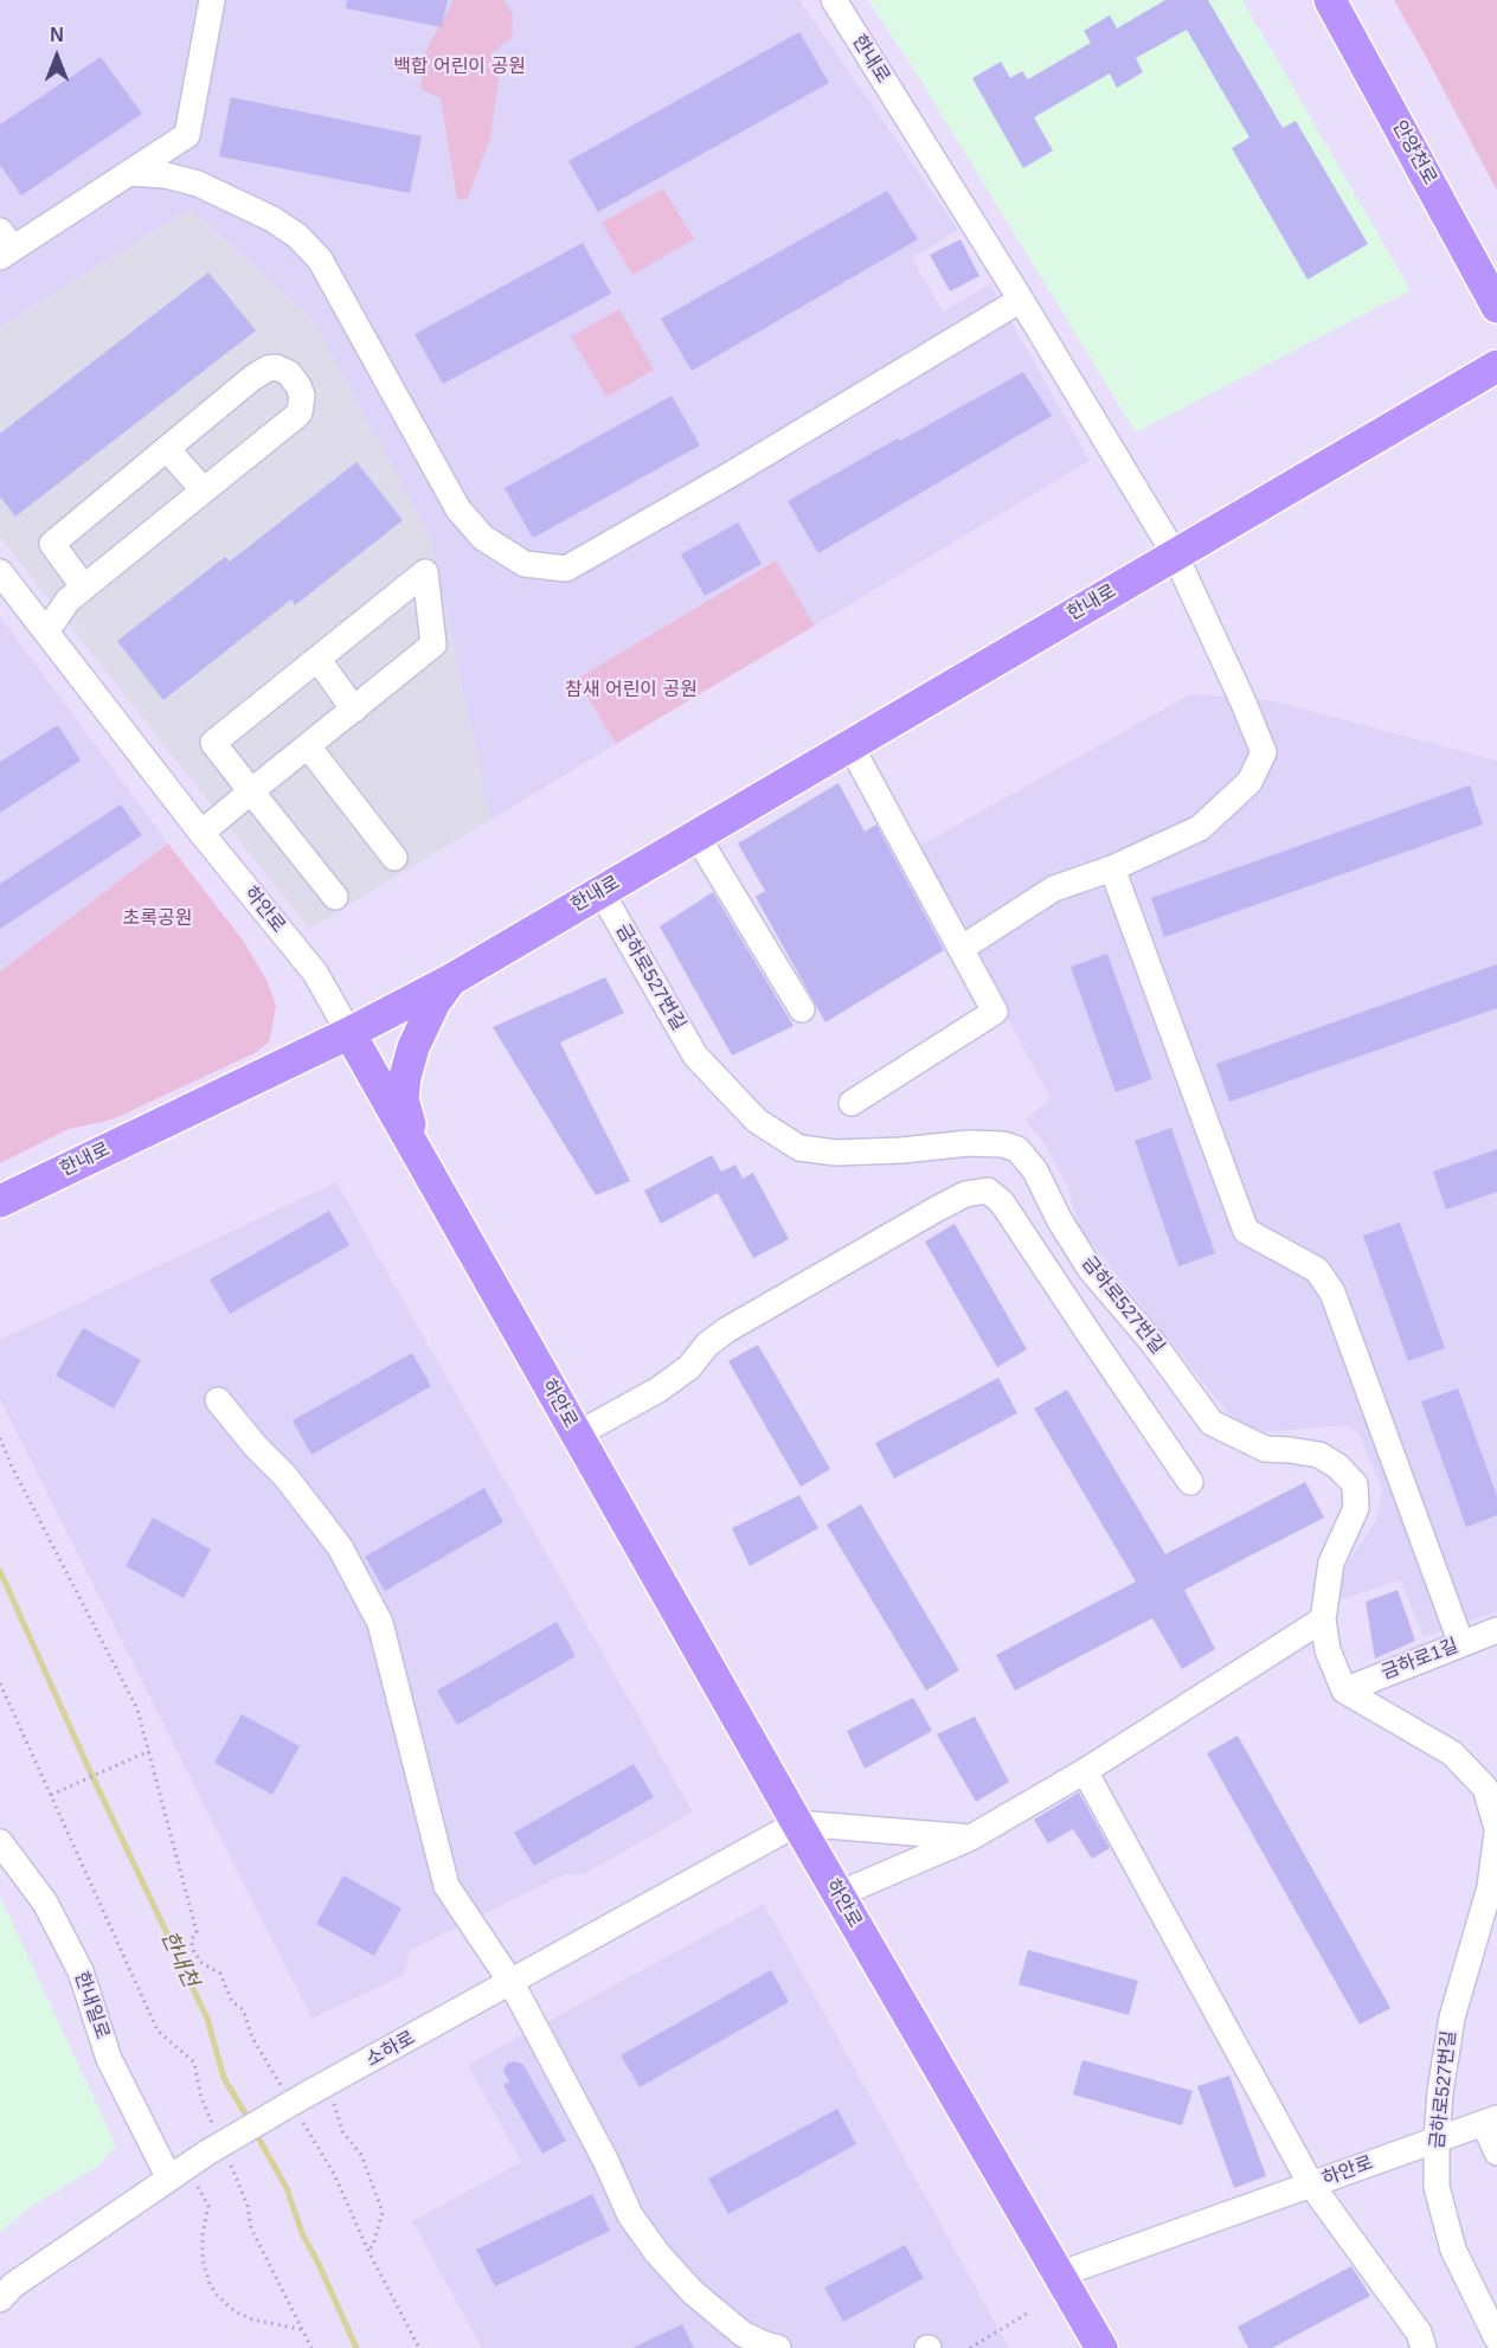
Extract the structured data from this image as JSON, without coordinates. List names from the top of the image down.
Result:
{
  "streets": {
    "main road": ["한내로", "안양천로", "하안로"],
    "street": [
      "금하로527번길",
      "금하로1길",
      "한내일로",
      "소하로"
    ]
  },
  "crossings": [
    ["한내로", "하안로"],
    ["한내로", "금하로527번길"],
    ["하안로", "금하로527번길"],
    ["하안로", "소하로"],
    ["금하로527번길", "금하로1길"],
    ["한내일로", "소하로"]
  ],
  "water": ["한내천"],
  "parks": ["백합 어린이 공원", "참새 어린이 공원", "초록공원"],
  "north": "top"
}
